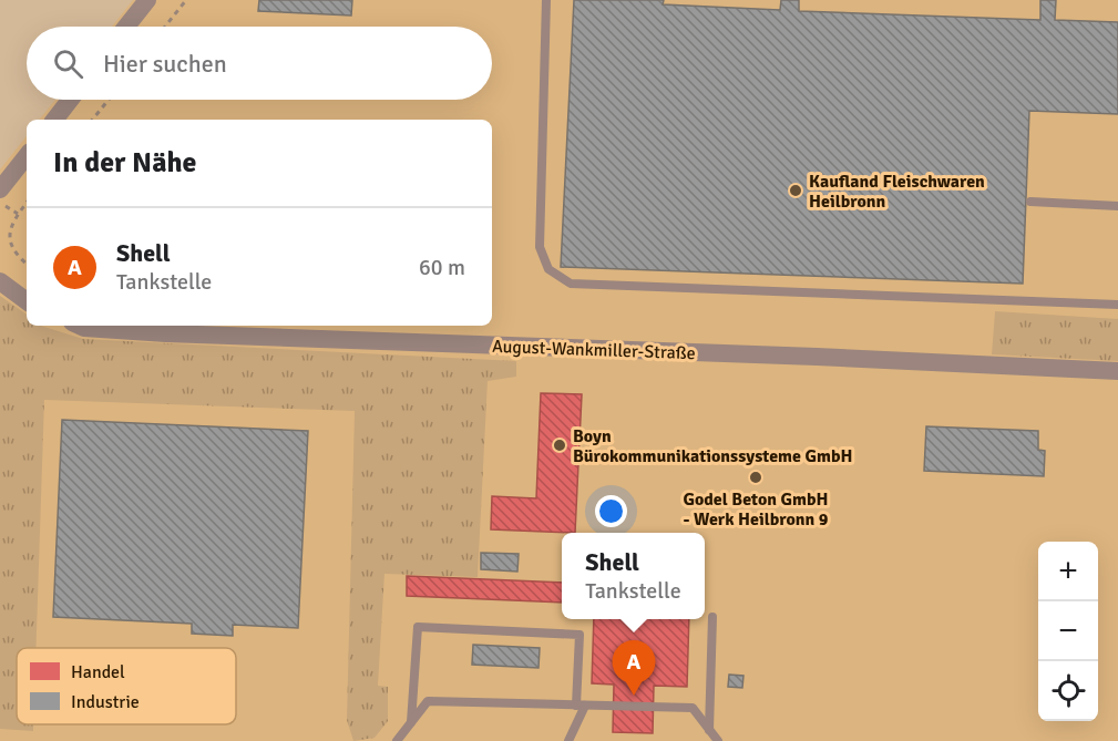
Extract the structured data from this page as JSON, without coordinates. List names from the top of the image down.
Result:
{
  "streets": {
    "street": ["August-Wankmiller-Straße"]
  },
  "places": ["Kaufland Fleischwaren Heilbronn", "Boyn Bürokommunikationssysteme GmbH", "Godel Beton GmbH - Werk Heilbronn 9"],
  "legend": ["Handel", "Industrie"],
  "page": {
    "search": "Hier suchen",
    "heading": "In der Nähe",
    "list": [
      {
        "mark": "A",
        "name": "Shell",
        "note": "Tankstelle",
        "value": "60 m"
      }
    ],
    "popup": ["Shell", "Tankstelle"],
    "map_buttons": ["+", "−"],
    "pins": "A"
  }
}
